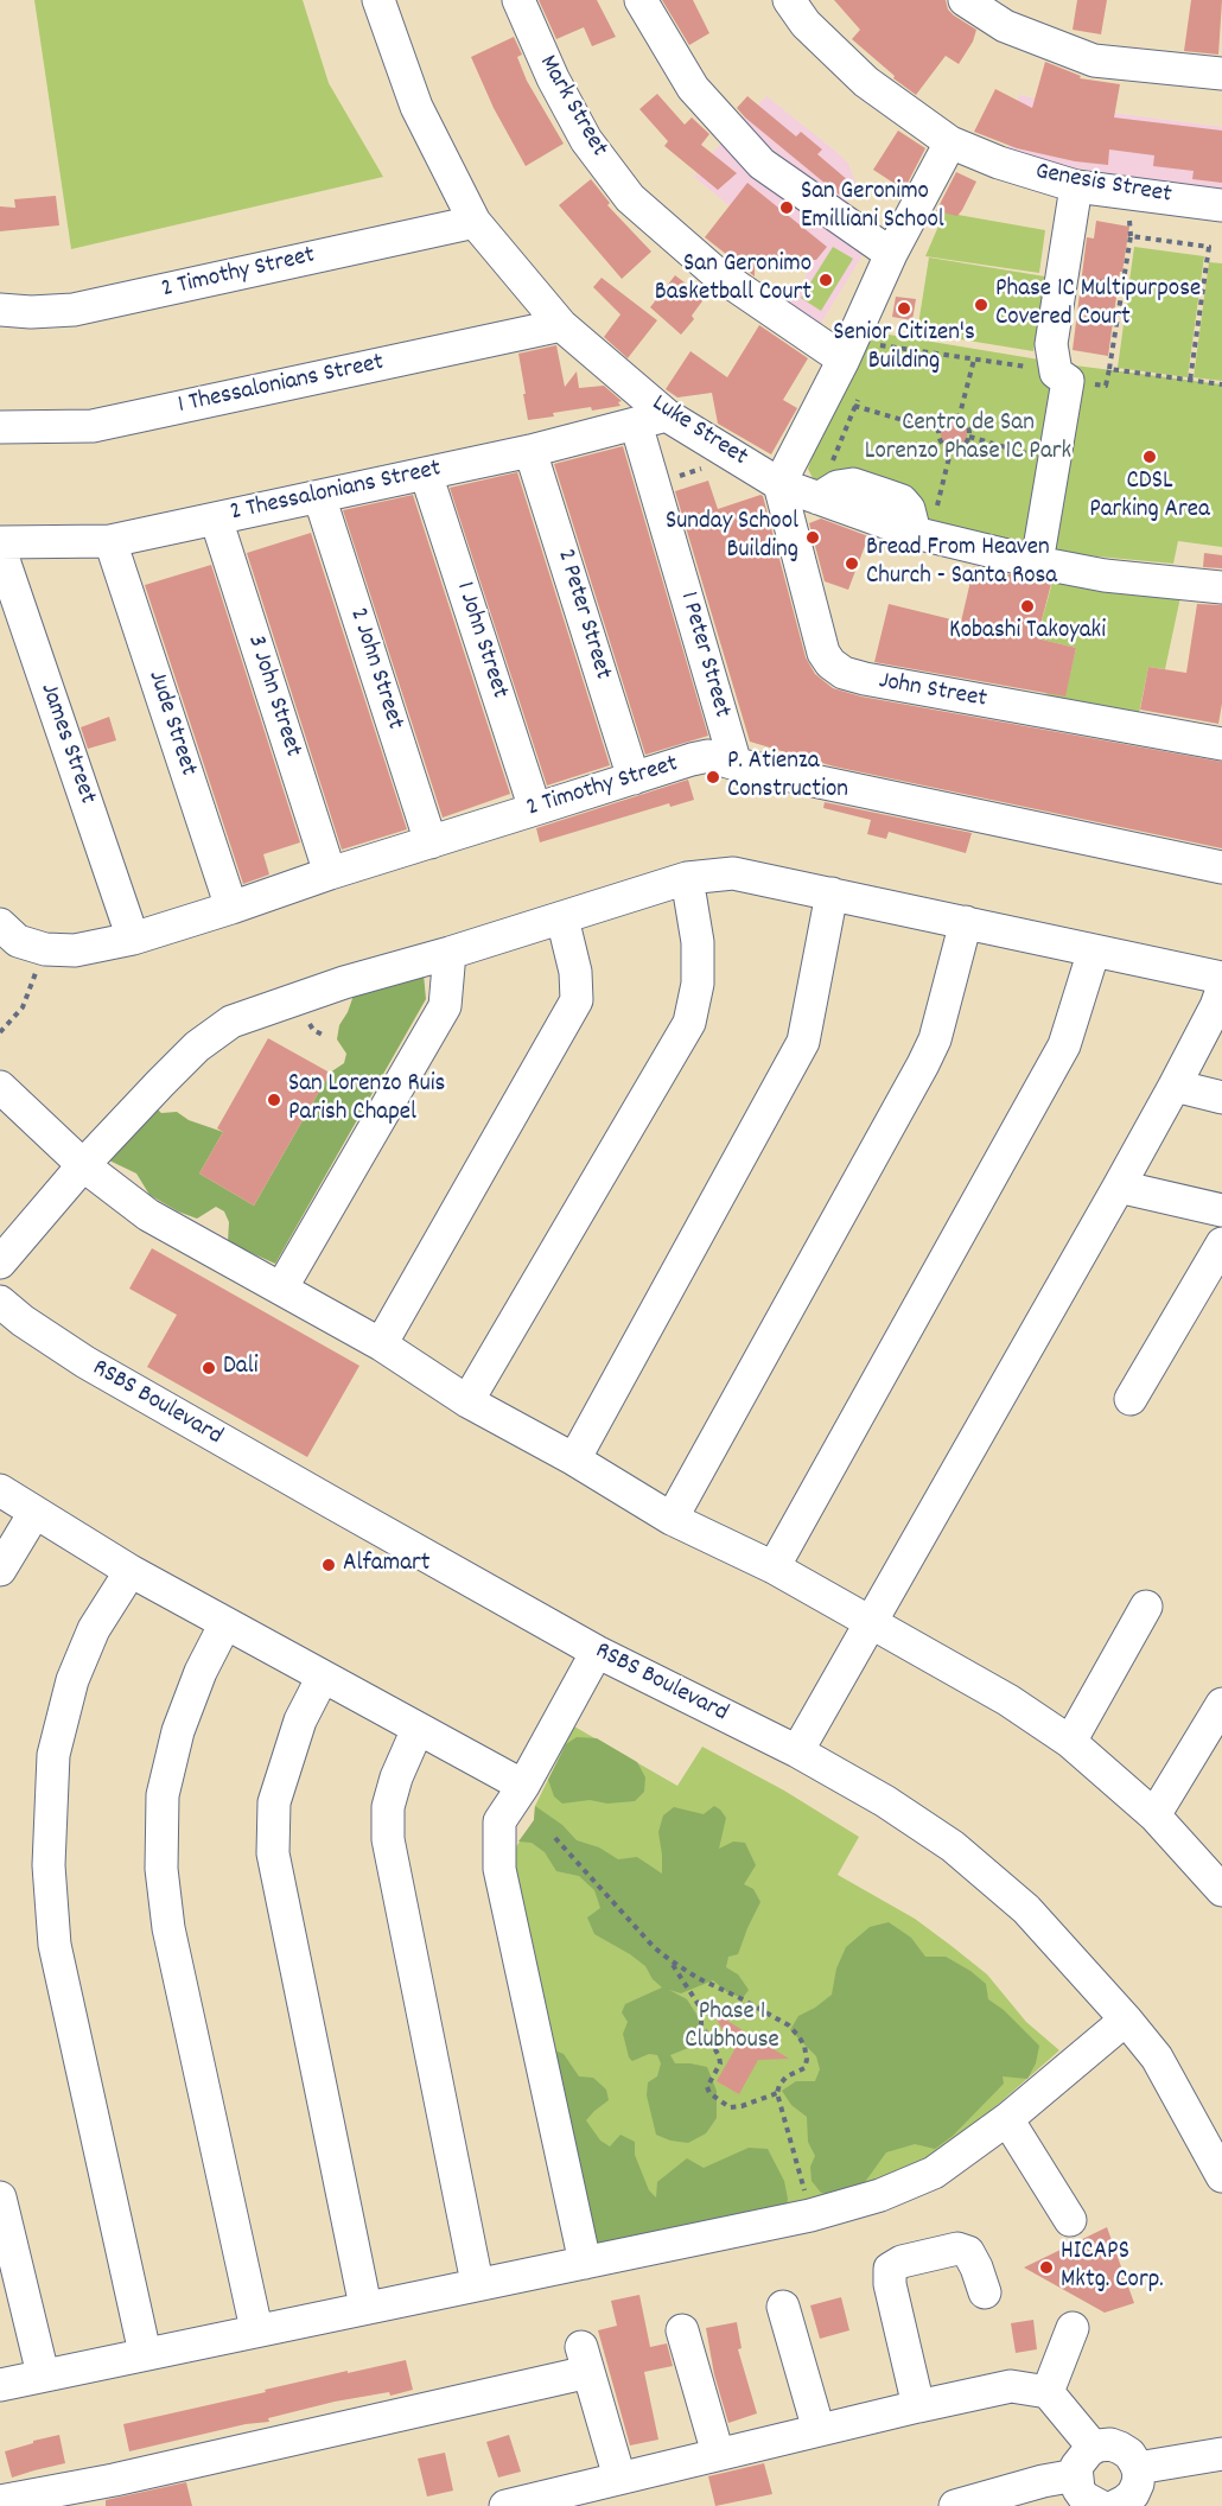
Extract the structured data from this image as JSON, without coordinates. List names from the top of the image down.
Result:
{
  "streets": {
    "street": [
      "Mark Street",
      "Genesis Street",
      "2 Timothy Street",
      "1 Thessalonians Street",
      "Luke Street",
      "2 Thessalonians Street",
      "2 Peter Street",
      "1 John Street",
      "1 Peter Street",
      "2 John Street",
      "John Street",
      "3 John Street",
      "Jude Street",
      "James Street",
      "RSBS Boulevard"
    ]
  },
  "crossings": [
    ["2 Timothy Street", "Luke Street"],
    ["2 Timothy Street", "2 Peter Street"],
    ["2 Timothy Street", "1 John Street"],
    ["2 Timothy Street", "1 Peter Street"],
    ["2 Timothy Street", "2 John Street"],
    ["2 Timothy Street", "3 John Street"],
    ["2 Timothy Street", "Jude Street"],
    ["2 Timothy Street", "James Street"],
    ["1 Thessalonians Street", "Luke Street"],
    ["Luke Street", "2 Thessalonians Street"],
    ["Luke Street", "John Street"],
    ["2 Thessalonians Street", "2 Peter Street"],
    ["2 Thessalonians Street", "1 John Street"],
    ["2 Thessalonians Street", "1 Peter Street"],
    ["2 Thessalonians Street", "2 John Street"],
    ["2 Thessalonians Street", "3 John Street"],
    ["2 Thessalonians Street", "Jude Street"]
  ],
  "parks": ["Centro de San Lorenzo Phase 1C Park", "Phase 1 Clubhouse"],
  "places": [
    "San Geronimo Emilliani School",
    "San Geronimo Basketball Court",
    "Phase 1C Multipurpose Covered Court",
    "Senior Citizen's Building",
    "CDSL Parking Area",
    "Sunday School Building",
    "Bread From Heaven Church - Santa Rosa",
    "Kobashi Takoyaki",
    "P. Atienza Construction",
    "San Lorenzo Ruis Parish Chapel",
    "Dali",
    "Alfamart",
    "HICAPS Mktg. Corp."
  ]
}
